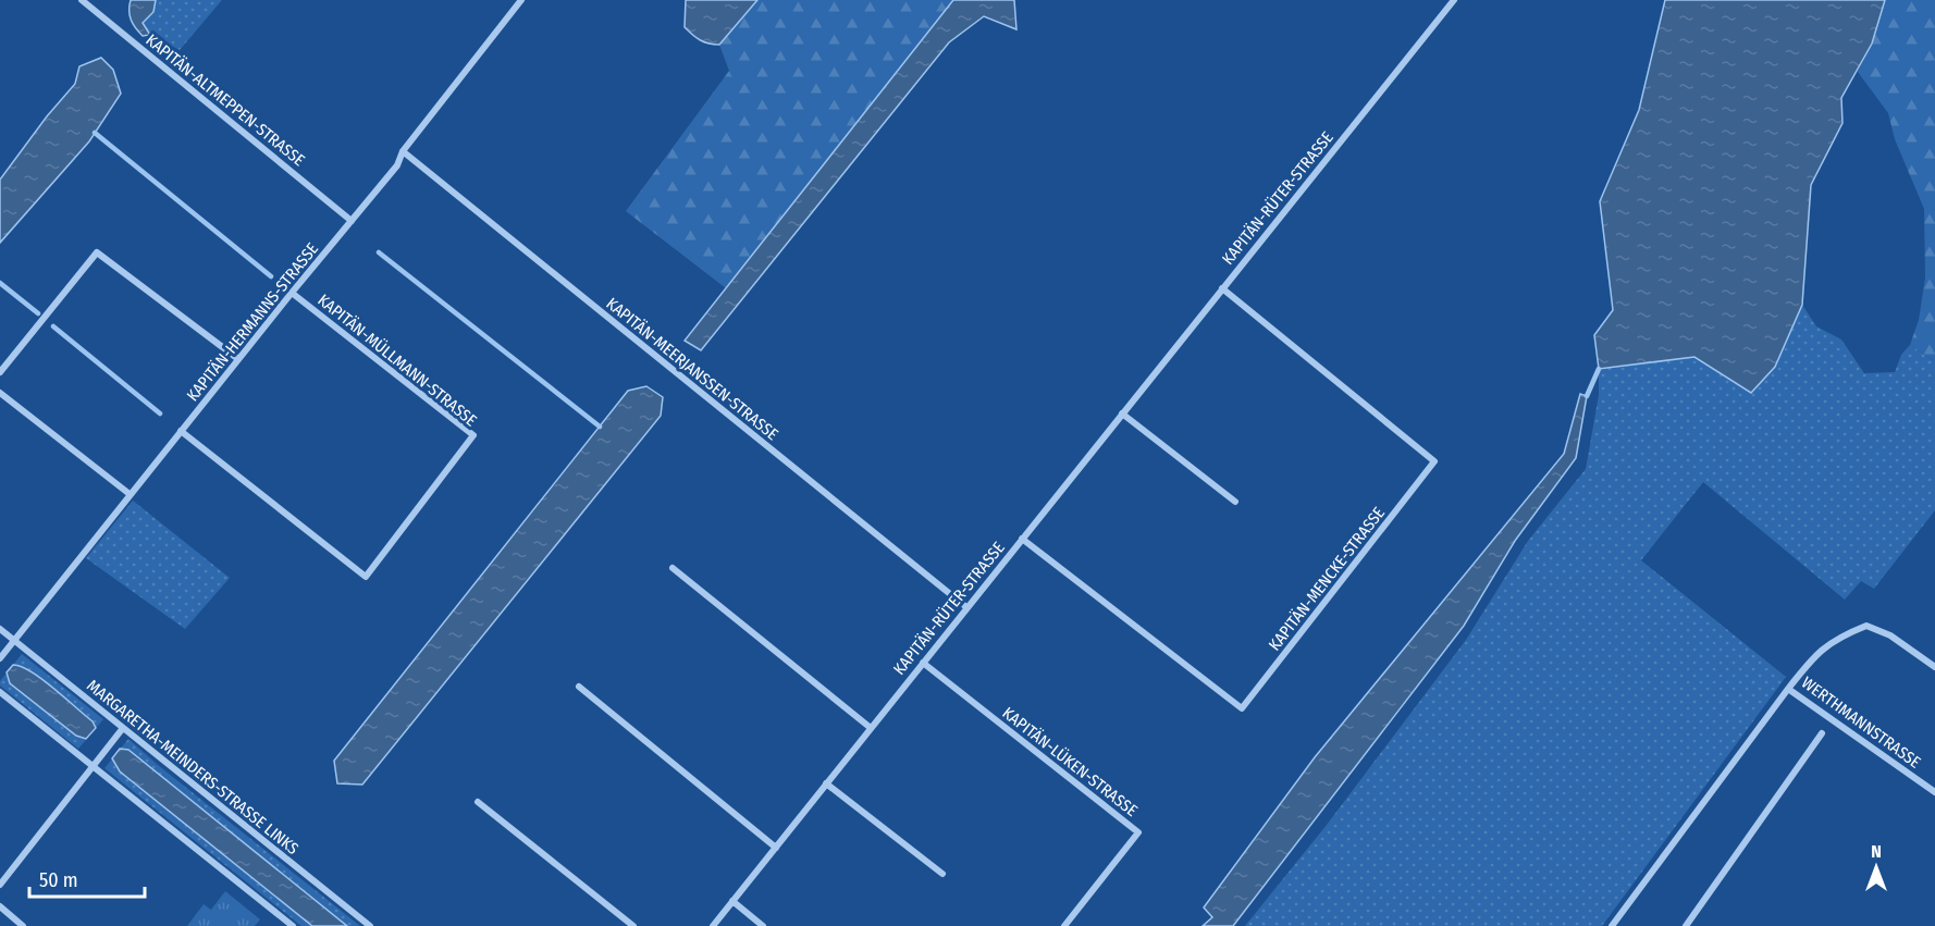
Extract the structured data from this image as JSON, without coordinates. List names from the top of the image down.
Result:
{
  "streets": {
    "street": [
      "KAPITÄN-ALTMEPPEN-STRASSE",
      "KAPITÄN-RÜTER-STRASSE",
      "KAPITÄN-HERMANNS-STRASSE",
      "KAPITÄN-MÜLLMANN-STRASSE",
      "KAPITÄN-MEERJANSSEN-STRASSE",
      "KAPITÄN-MENCKE-STRASSE",
      "WERTHMANNSTRASSE",
      "KAPITÄN-LÜKEN-STRASSE",
      "MARGARETHA-MEINDERS-STRASSE LINKS"
    ]
  },
  "crossings": [
    ["KAPITÄN-ALTMEPPEN-STRASSE", "KAPITÄN-HERMANNS-STRASSE"],
    ["KAPITÄN-RÜTER-STRASSE", "KAPITÄN-MEERJANSSEN-STRASSE"],
    ["KAPITÄN-RÜTER-STRASSE", "KAPITÄN-MENCKE-STRASSE"],
    ["KAPITÄN-RÜTER-STRASSE", "KAPITÄN-LÜKEN-STRASSE"],
    ["KAPITÄN-HERMANNS-STRASSE", "KAPITÄN-MÜLLMANN-STRASSE"],
    ["KAPITÄN-HERMANNS-STRASSE", "KAPITÄN-MEERJANSSEN-STRASSE"],
    ["KAPITÄN-HERMANNS-STRASSE", "MARGARETHA-MEINDERS-STRASSE LINKS"]
  ],
  "scale_bar": "50 m",
  "north": "top"
}
